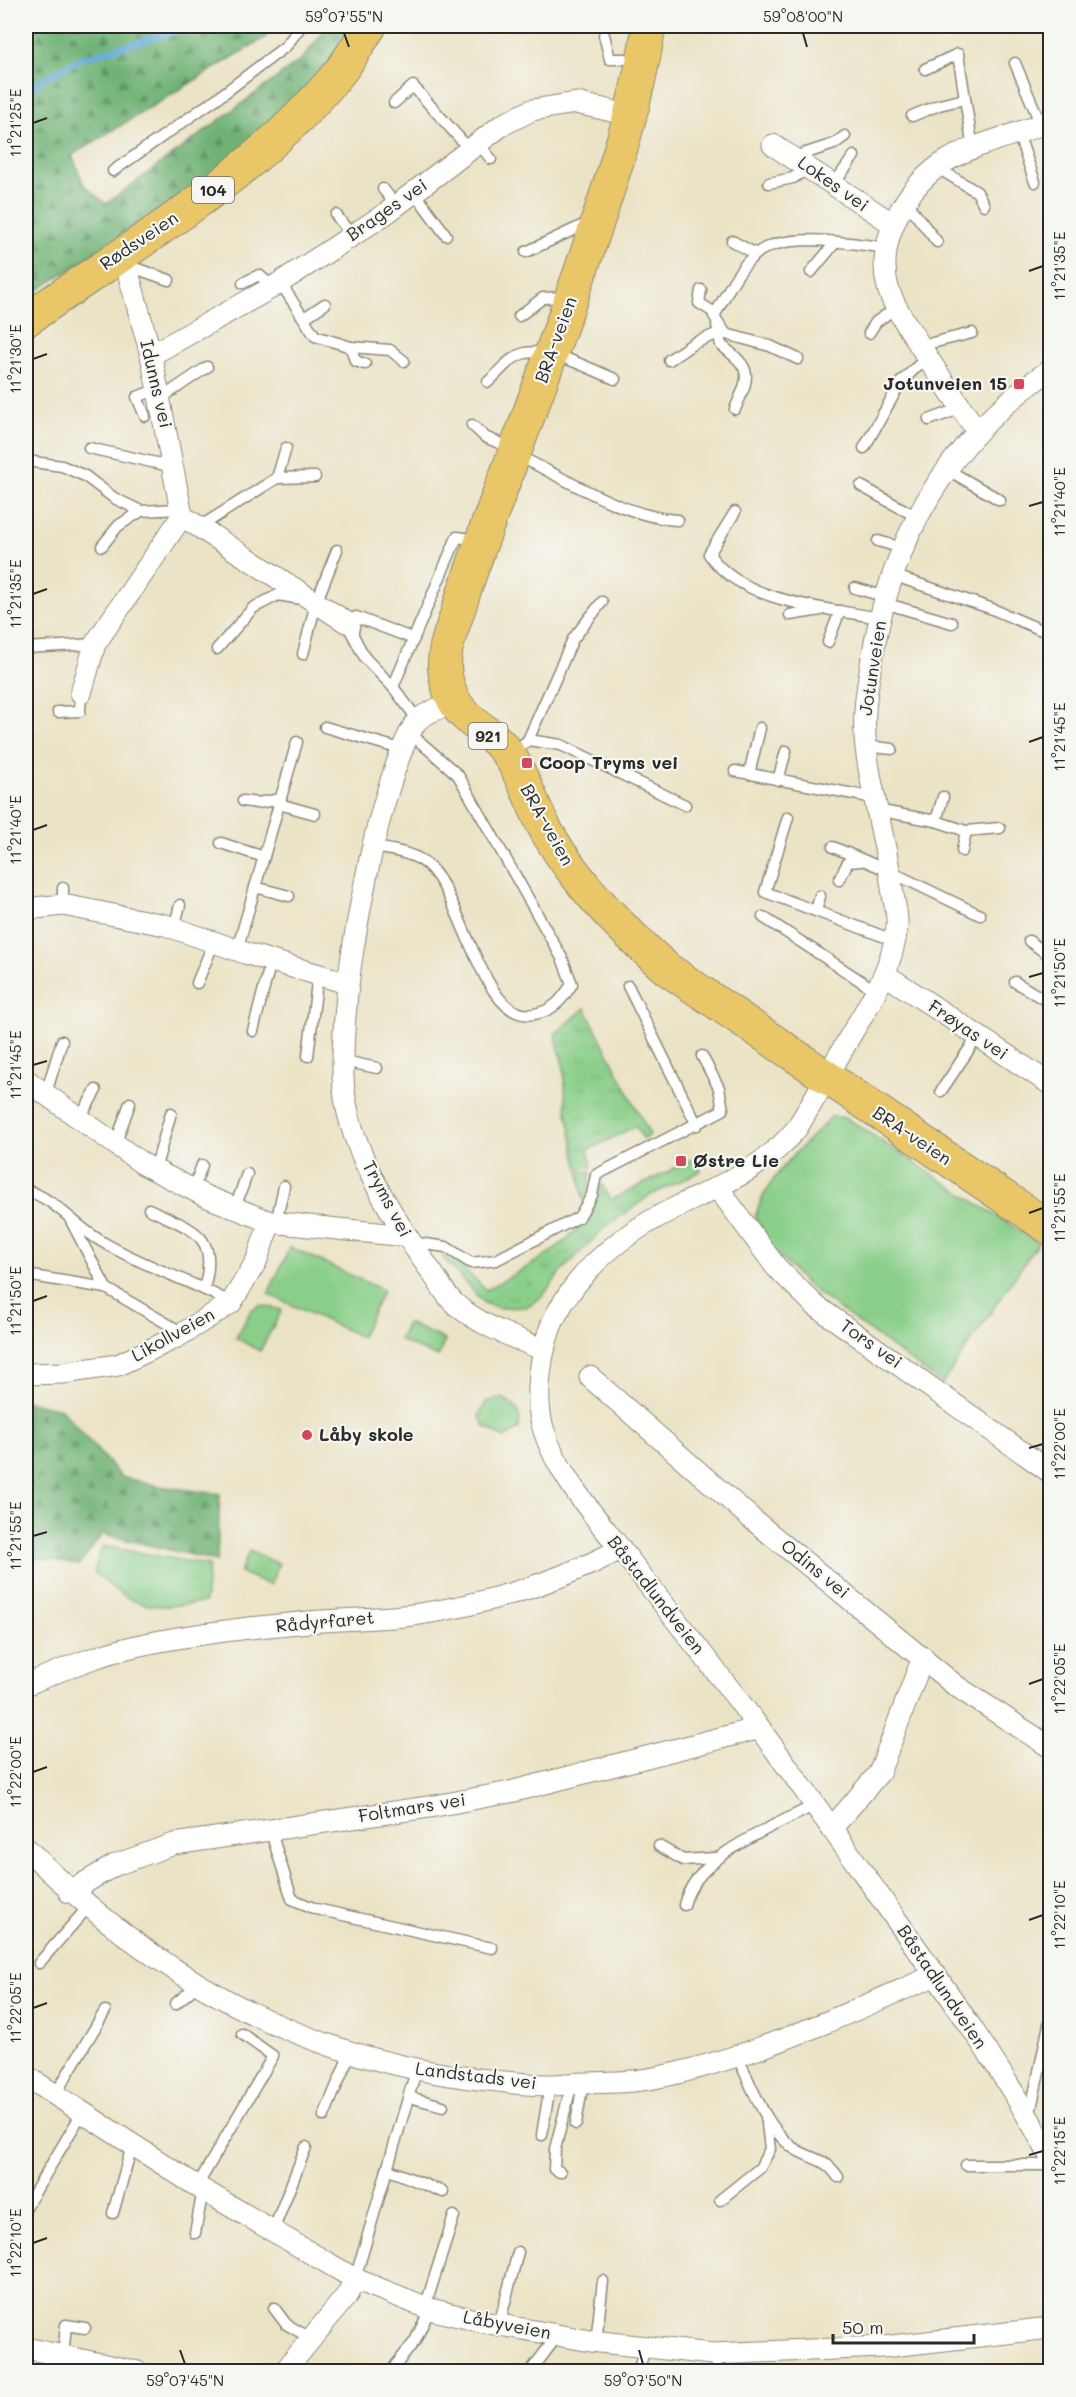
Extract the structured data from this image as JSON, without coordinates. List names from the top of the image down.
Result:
{
  "streets": {
    "main road": [
      "104",
      "Rødsveien",
      "BRA-veien",
      "921"
    ],
    "street": [
      "Lokes vei",
      "Brages vei",
      "Idunns vei",
      "Jotunveien",
      "Frøyas vei",
      "Tryms vei",
      "Likollveien",
      "Tors vei",
      "Odins vei",
      "Båstadlundveien",
      "Rådyrfaret",
      "Foltmars vei",
      "Landstads vei",
      "Låbyveien"
    ]
  },
  "crossings": [
    ["Brages vei", "BRA-veien"],
    ["Brages vei", "Idunns vei"],
    ["Rødsveien", "Idunns vei"],
    ["BRA-veien", "Jotunveien"],
    ["BRA-veien", "Båstadlundveien"],
    ["Jotunveien", "Frøyas vei"],
    ["Jotunveien", "Båstadlundveien"],
    ["Tryms vei", "Båstadlundveien"],
    ["Tors vei", "Båstadlundveien"],
    ["Båstadlundveien", "Rådyrfaret"],
    ["Båstadlundveien", "Foltmars vei"],
    ["Båstadlundveien", "Landstads vei"],
    ["Foltmars vei", "Landstads vei"]
  ],
  "places": {
    "transit": ["Jotunveien 15", "Coop Tryms vei", "Østre Lie"],
    "other": ["Låby skole"]
  },
  "scale_bar": "50 m",
  "coordinates": [
    "59°07'55\"N",
    "59°08'00\"N",
    "11°21'25\"E",
    "11°21'35\"E",
    "11°21'30\"E",
    "11°21'40\"E",
    "11°21'45\"E",
    "11°21'50\"E",
    "11°21'55\"E",
    "11°22'00\"E",
    "11°22'05\"E",
    "11°22'10\"E",
    "11°22'15\"E",
    "59°07'45\"N",
    "59°07'50\"N"
  ]
}
